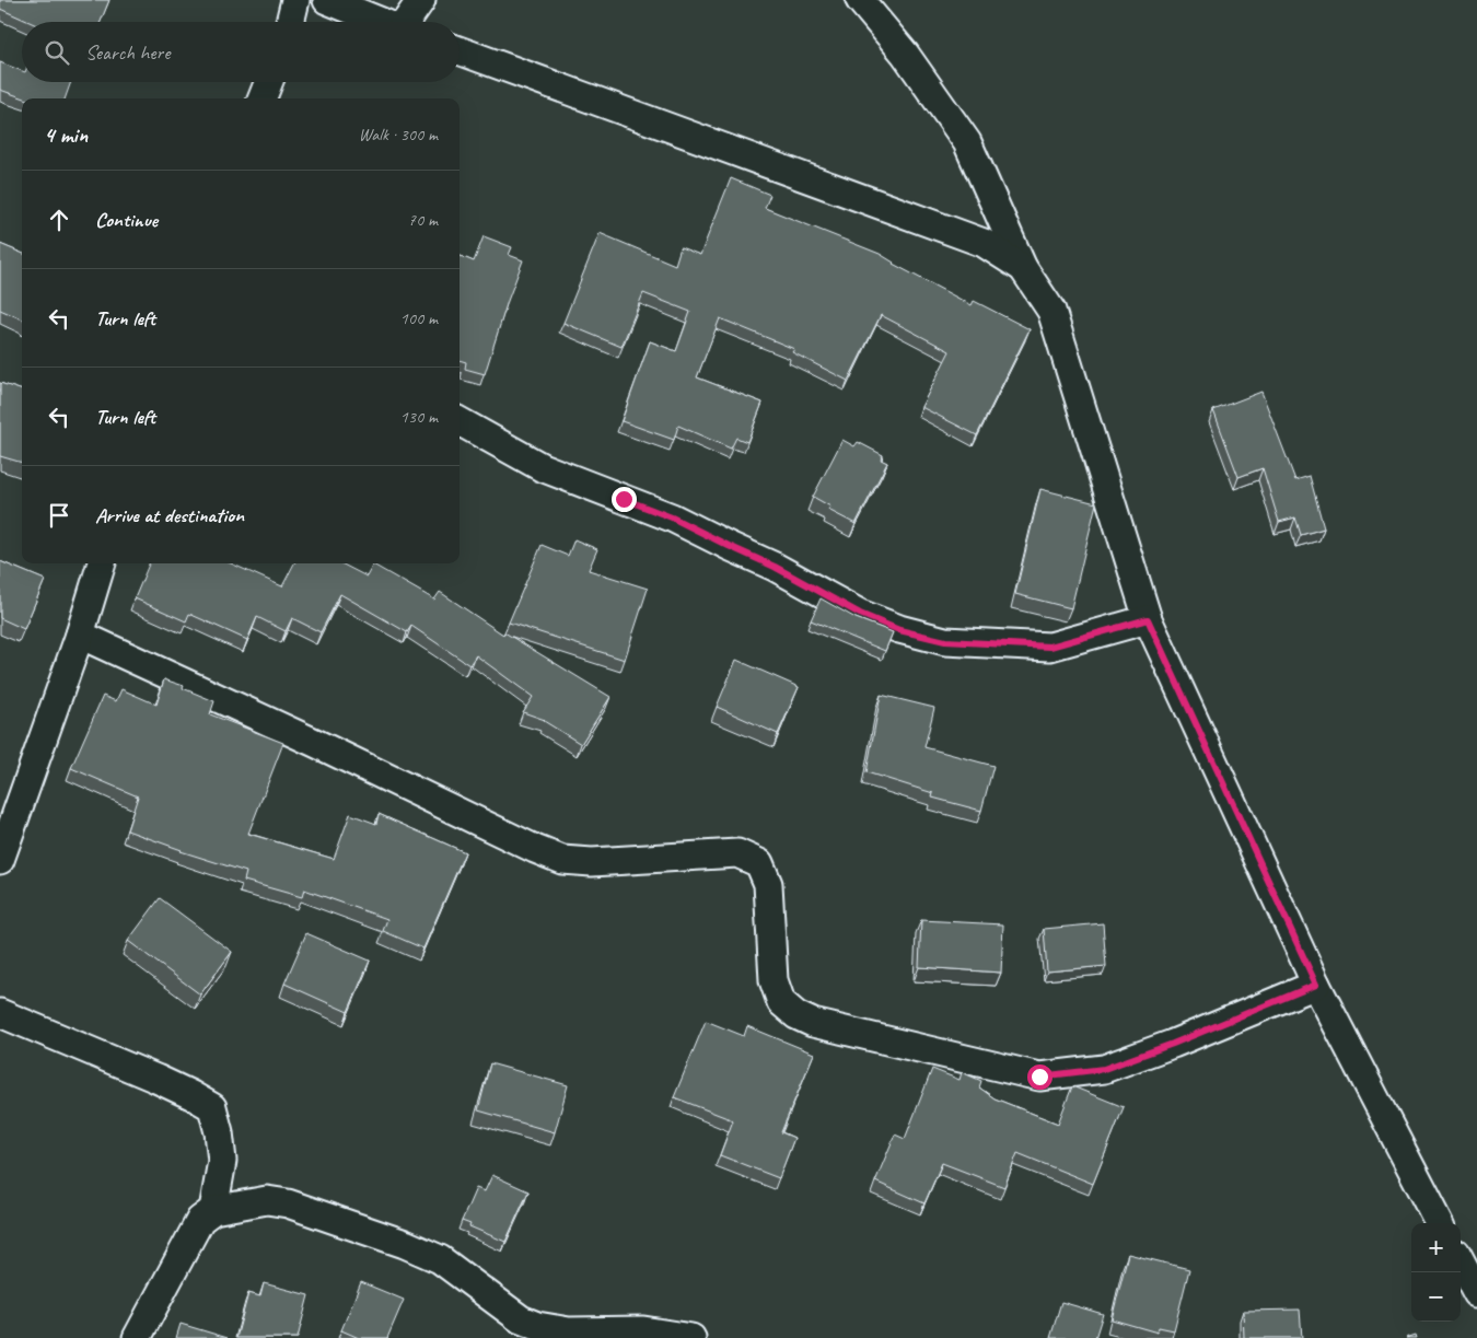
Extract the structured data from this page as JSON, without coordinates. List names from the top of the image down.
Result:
{
  "page": {
    "search": "Search here",
    "heading": ["4 min", "Walk · 300 m"],
    "list": [
      ["Continue", "70 m"],
      ["Turn left", "100 m"],
      ["Turn left", "130 m"],
      "Arrive at destination"
    ],
    "map_buttons": ["+", "−"]
  }
}
